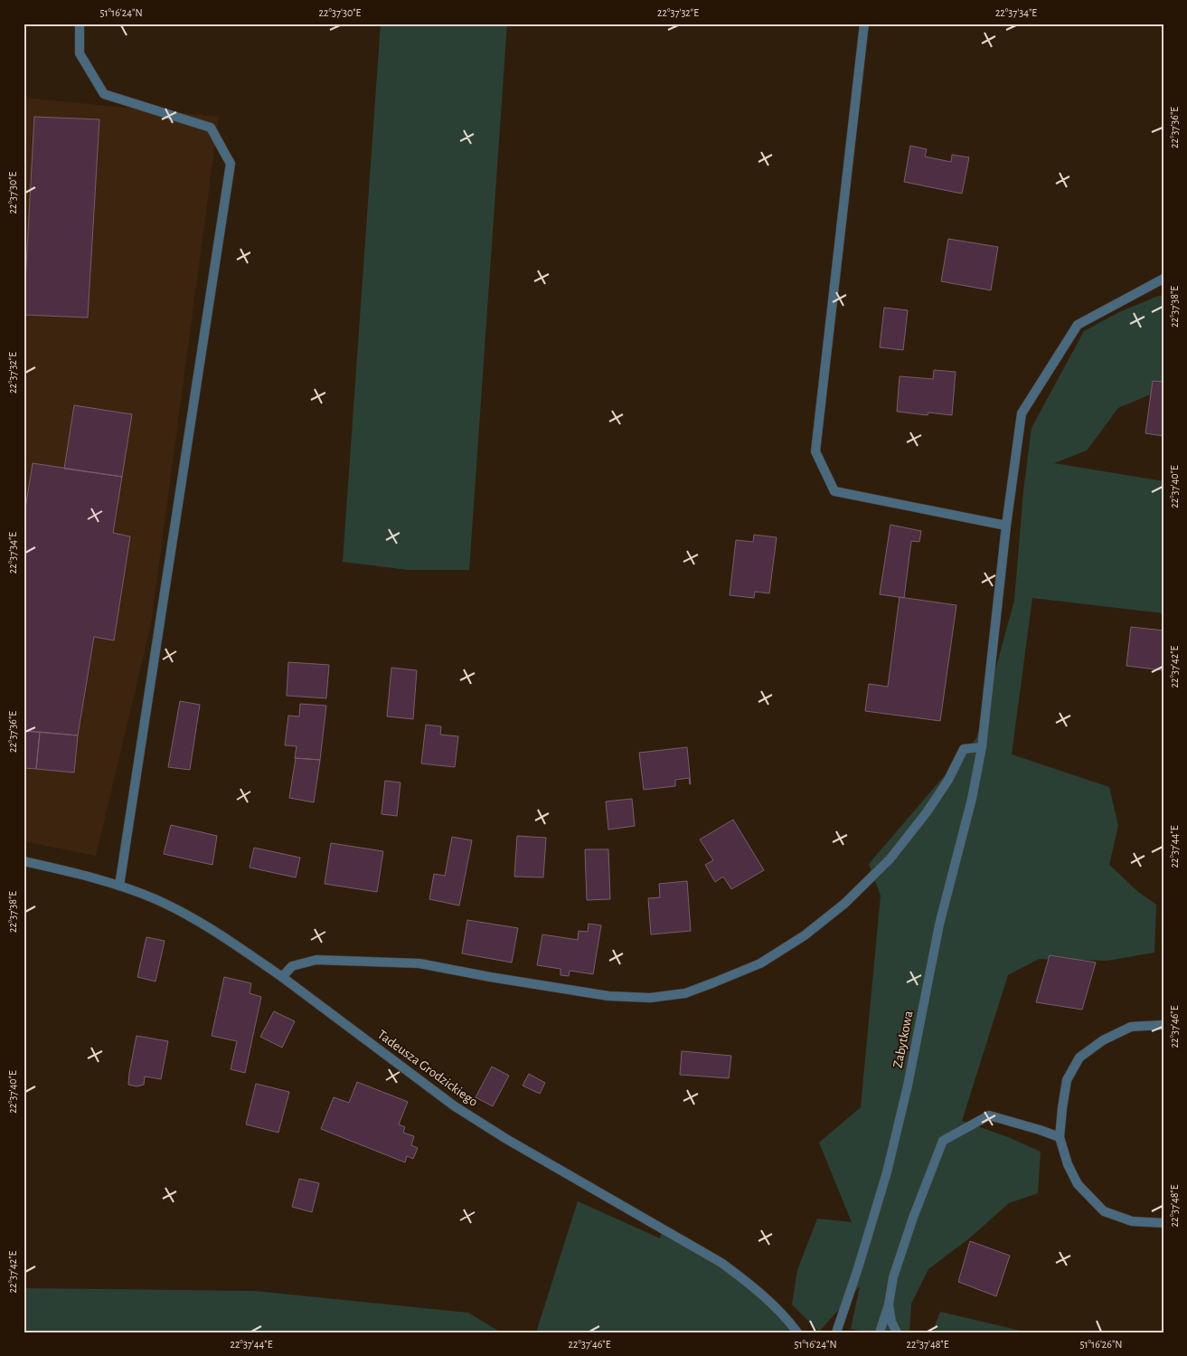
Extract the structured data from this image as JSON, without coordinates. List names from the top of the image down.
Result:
{
  "streets": {
    "street": ["Zabytkowa", "Tadeusza Grodzickiego"]
  },
  "coordinates": [
    "51°16'24\"N",
    "22°37'30\"E",
    "22°37'32\"E",
    "22°37'34\"E",
    "22°37'36\"E",
    "22°37'38\"E",
    "22°37'40\"E",
    "22°37'42\"E",
    "22°37'44\"E",
    "22°37'46\"E",
    "22°37'48\"E",
    "51°16'26\"N"
  ]
}
